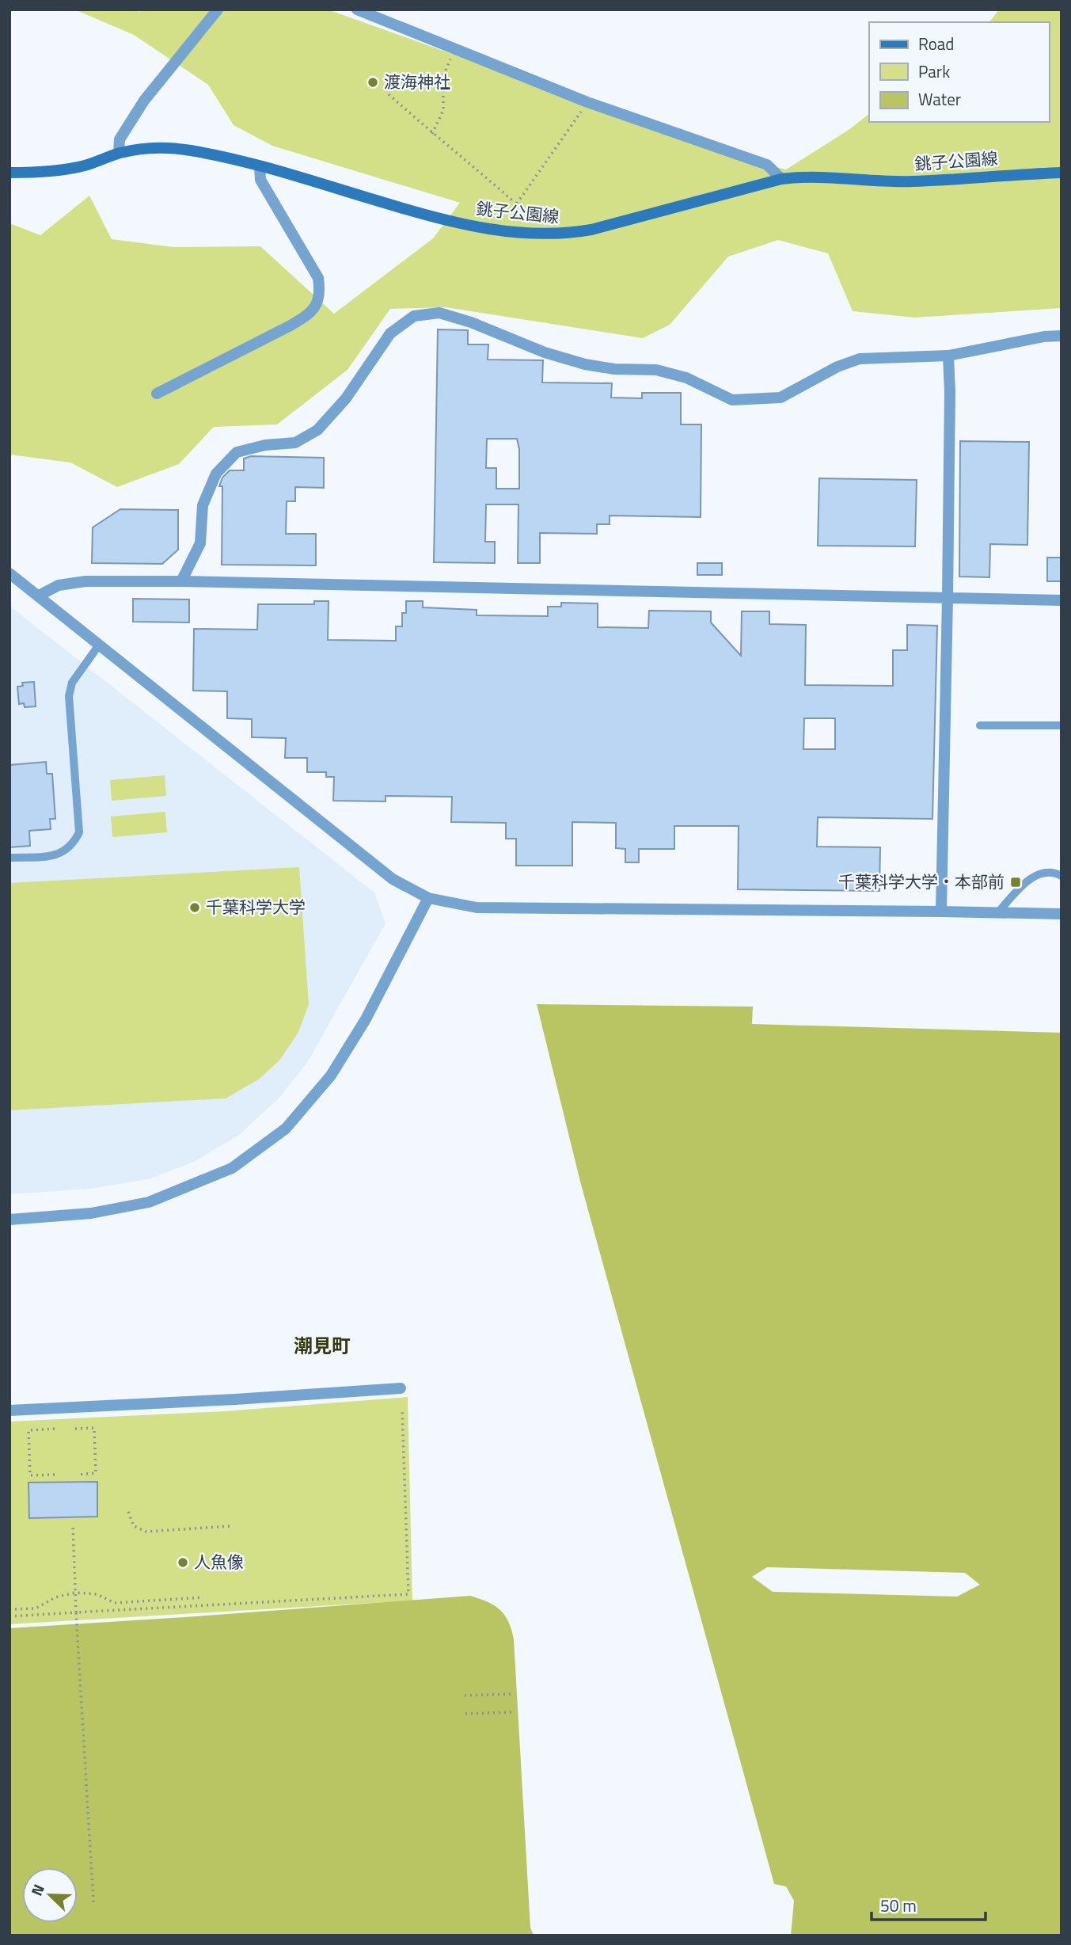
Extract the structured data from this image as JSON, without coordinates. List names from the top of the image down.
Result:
{
  "streets": {
    "main road": ["銚子公園線"]
  },
  "districts": ["潮見町"],
  "places": {
    "other": ["渡海神社", "千葉科学大学", "人魚像"],
    "transit": ["千葉科学大学・本部前"]
  },
  "legend": ["Road", "Park", "Water"],
  "scale_bar": "50 m",
  "north": "top left"
}
